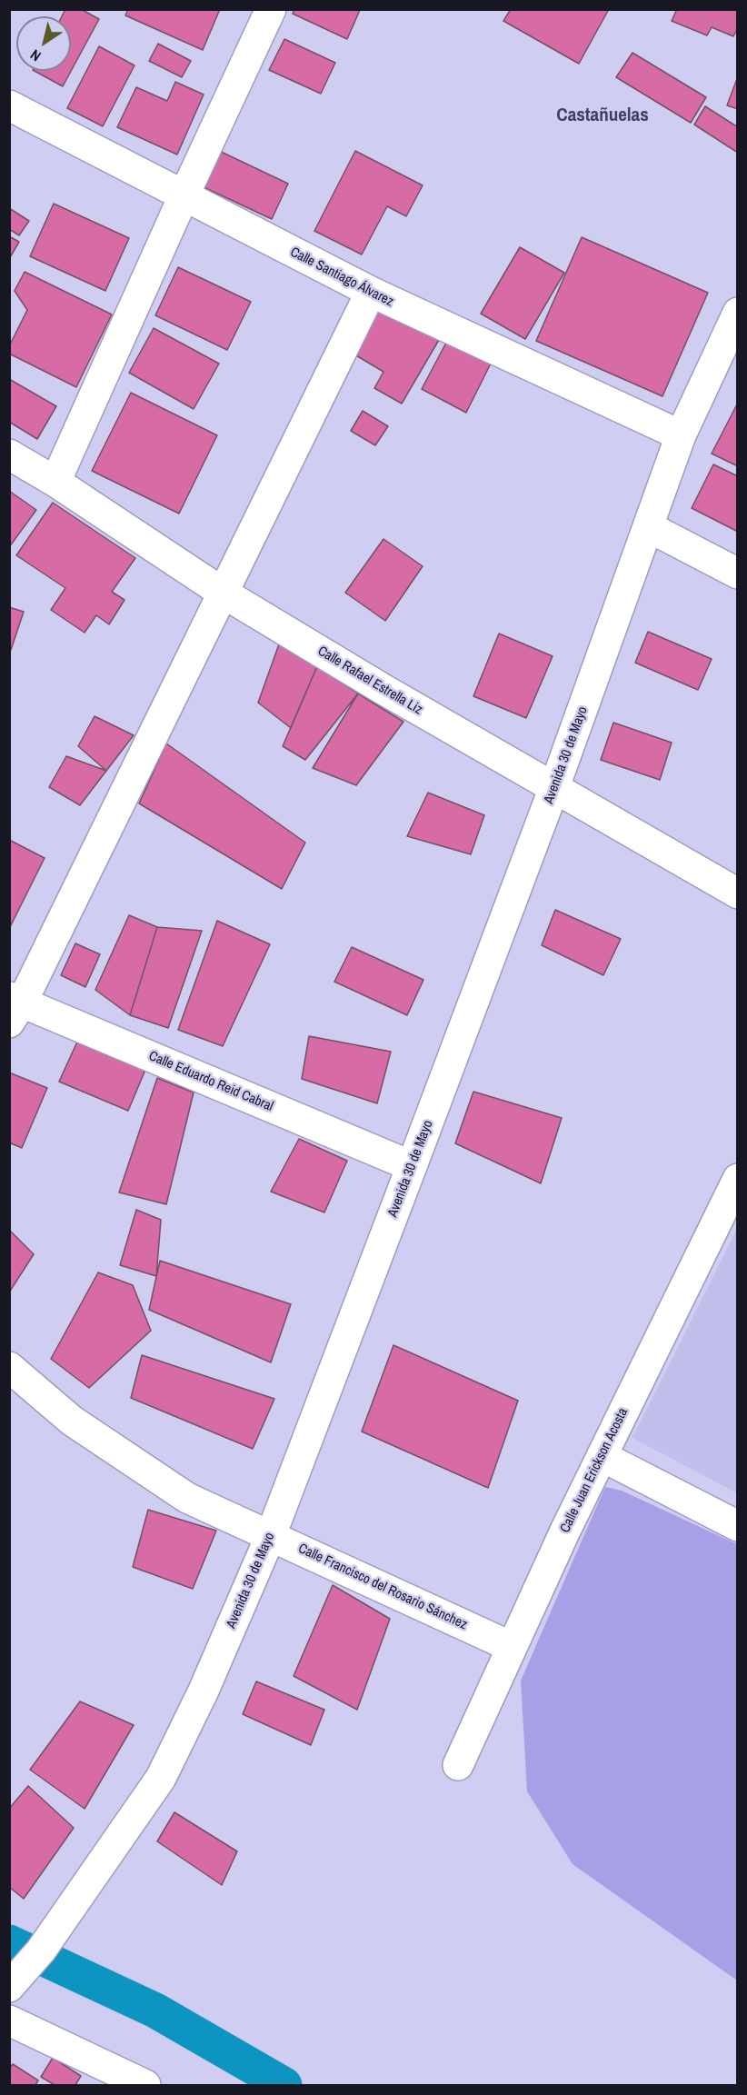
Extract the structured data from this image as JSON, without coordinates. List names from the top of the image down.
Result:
{
  "streets": {
    "street": [
      "Calle Santiago Álvarez",
      "Calle Rafael Estrella Liz",
      "Avenida 30 de Mayo",
      "Calle Eduardo Reid Cabral",
      "Calle Juan Erickson Acosta",
      "Calle Francisco del Rosario Sánchez"
    ]
  },
  "crossings": [
    ["Calle Santiago Álvarez", "Avenida 30 de Mayo"],
    ["Calle Rafael Estrella Liz", "Avenida 30 de Mayo"],
    ["Avenida 30 de Mayo", "Calle Eduardo Reid Cabral"],
    ["Avenida 30 de Mayo", "Calle Francisco del Rosario Sánchez"],
    ["Calle Juan Erickson Acosta", "Calle Francisco del Rosario Sánchez"]
  ],
  "districts": ["Castañuelas"],
  "north": "bottom left"
}
